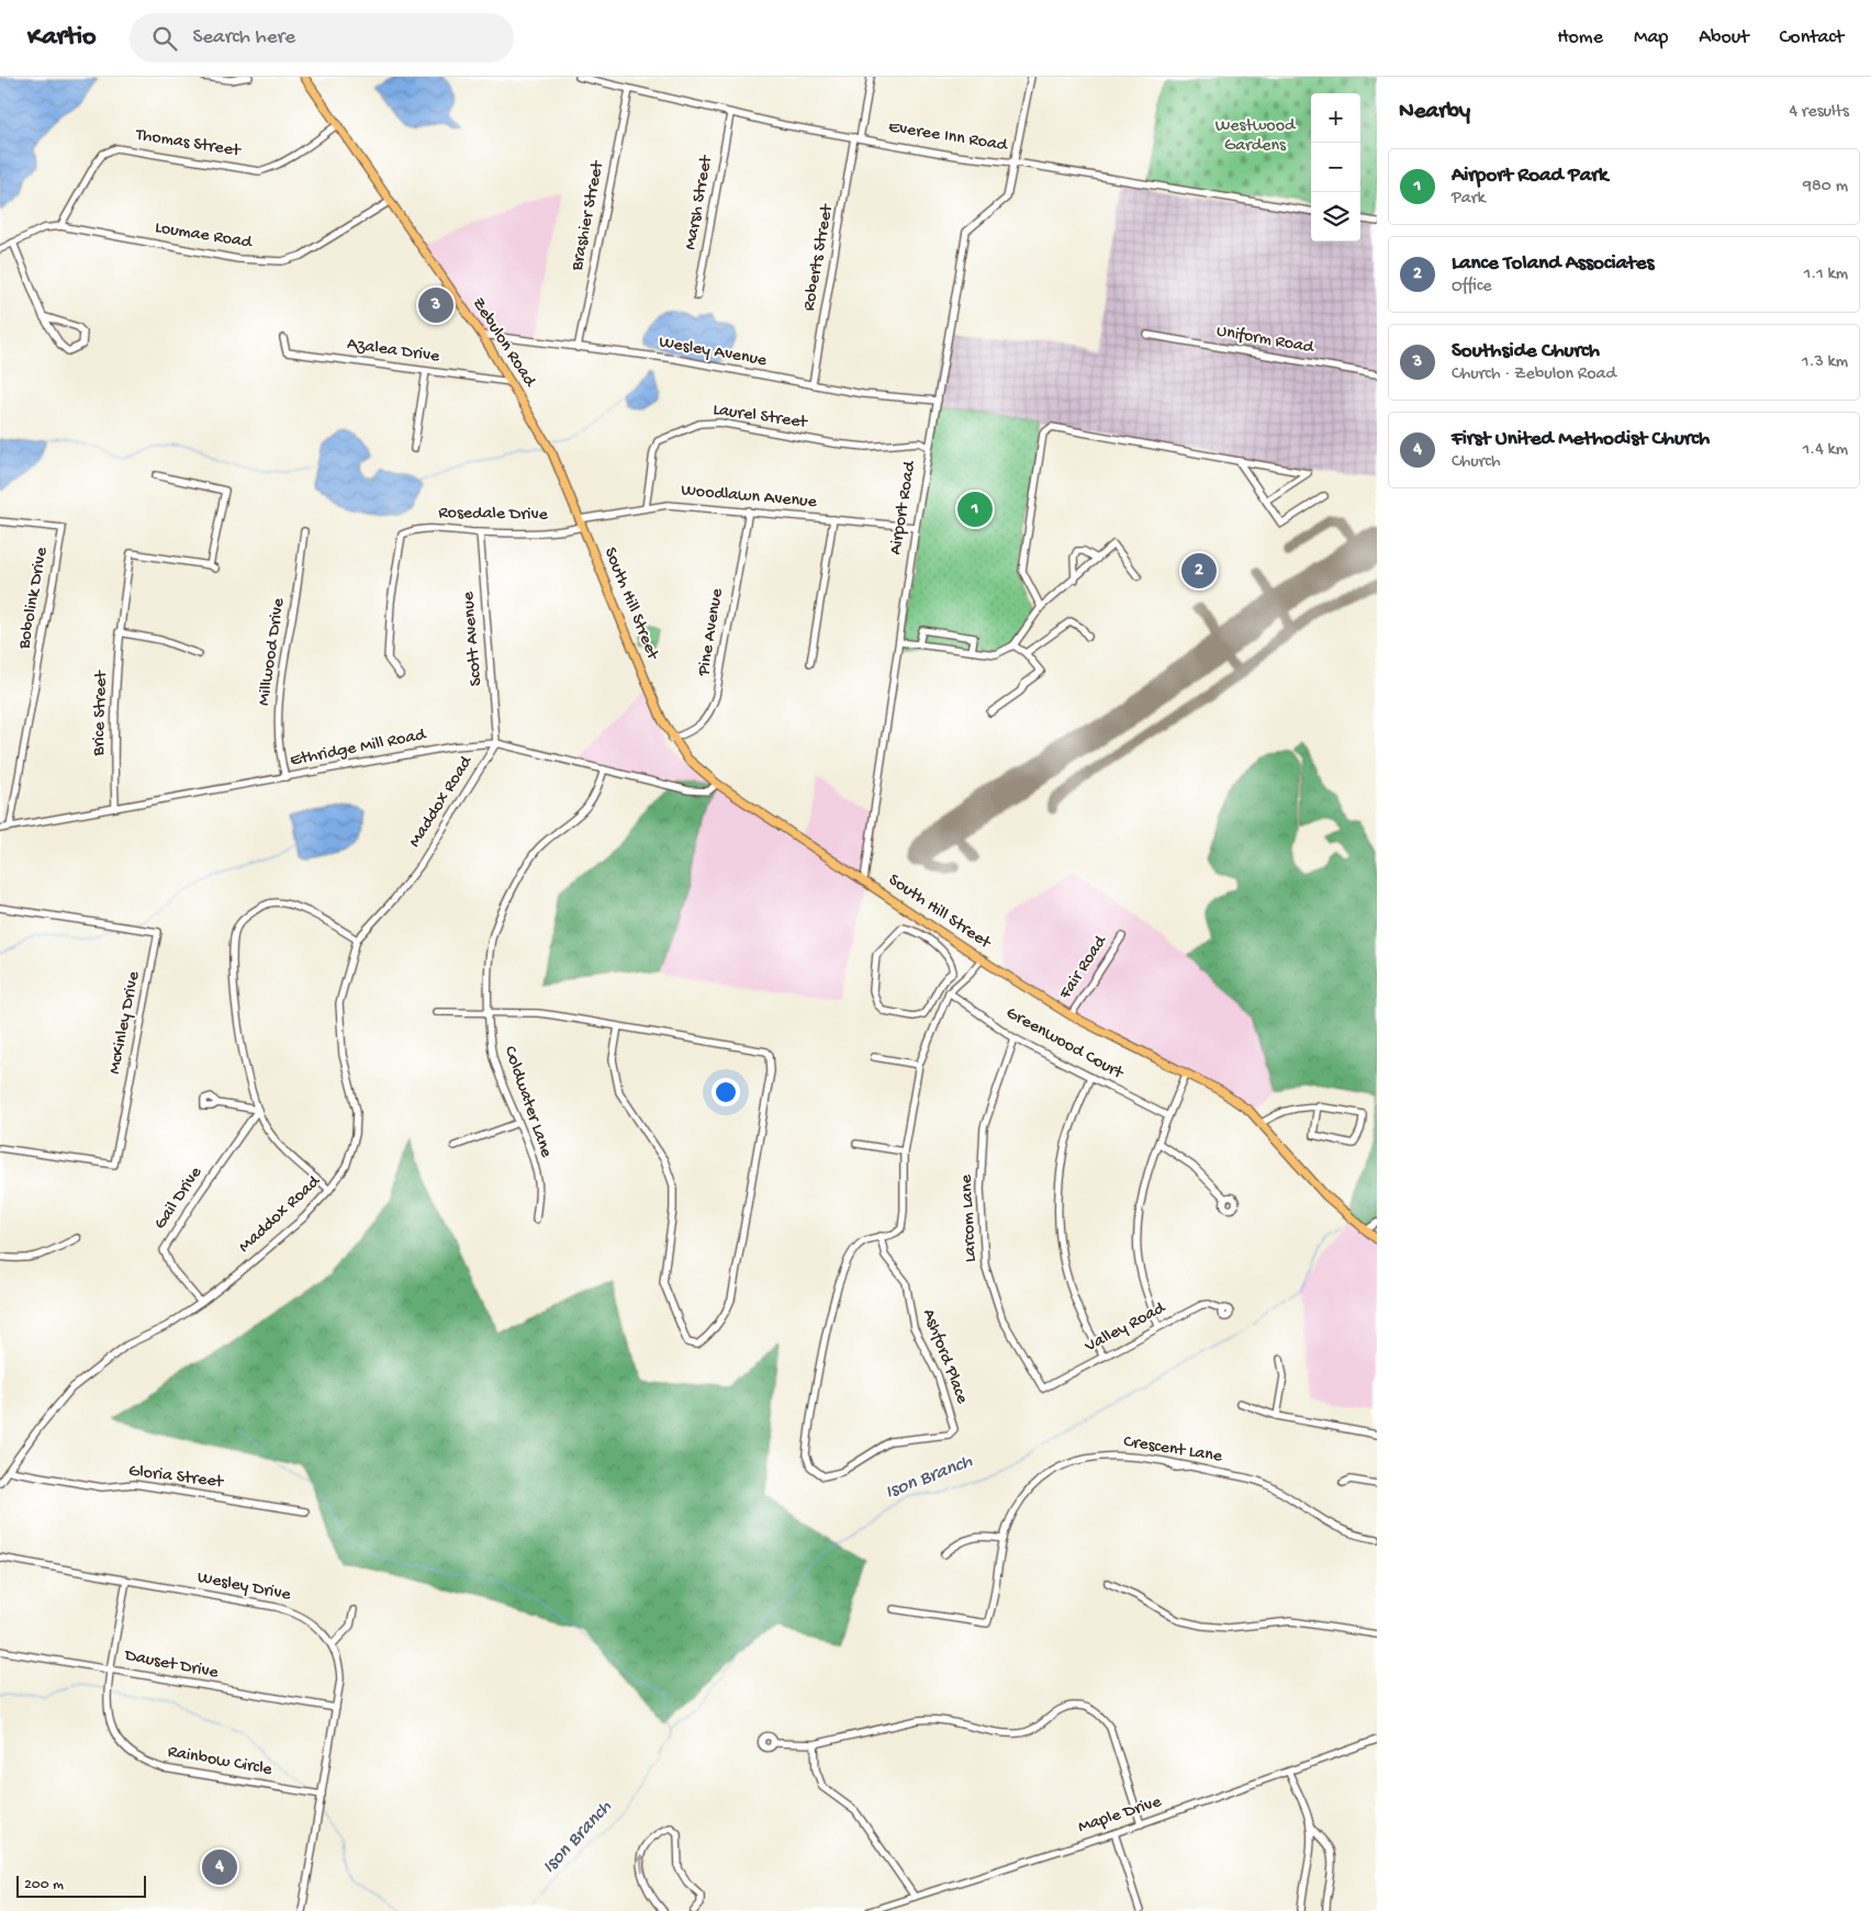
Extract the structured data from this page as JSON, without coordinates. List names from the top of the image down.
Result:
{
  "streets": {
    "main road": ["Zebulon Road", "South Hill Street"],
    "street": [
      "Everee Inn Road",
      "Thomas Street",
      "Marsh Street",
      "Brashier Street",
      "Loumae Road",
      "Roberts Street",
      "Uniform Road",
      "Azalea Drive",
      "Wesley Avenue",
      "Laurel Street",
      "Woodlawn Avenue",
      "Airport Road",
      "Rosedale Drive",
      "Bobolink Drive",
      "Pine Avenue",
      "Scott Avenue",
      "Millwood Drive",
      "Brice Street",
      "Ethridge Mill Road",
      "Maddox Road",
      "Fair Road",
      "McKinley Drive",
      "Greenwood Court",
      "Coldwater Lane",
      "Gail Drive",
      "Larcom Lane",
      "Valley Road",
      "Ashford Place",
      "Crescent Lane",
      "Gloria Street",
      "Wesley Drive",
      "Dauset Drive",
      "Rainbow Circle",
      "Maple Drive"
    ]
  },
  "crossings": [
    ["Everee Inn Road", "Marsh Street"],
    ["Everee Inn Road", "Brashier Street"],
    ["Everee Inn Road", "Roberts Street"],
    ["Everee Inn Road", "Airport Road"],
    ["Thomas Street", "Loumae Road"],
    ["Thomas Street", "Zebulon Road"],
    ["Brashier Street", "Wesley Avenue"],
    ["Loumae Road", "Zebulon Road"],
    ["Roberts Street", "Wesley Avenue"],
    ["Zebulon Road", "Azalea Drive"],
    ["Zebulon Road", "Wesley Avenue"],
    ["Zebulon Road", "Woodlawn Avenue"],
    ["Zebulon Road", "Rosedale Drive"],
    ["Zebulon Road", "South Hill Street"],
    ["Wesley Avenue", "Airport Road"],
    ["Laurel Street", "Woodlawn Avenue"],
    ["Laurel Street", "Airport Road"],
    ["Woodlawn Avenue", "Airport Road"],
    ["Woodlawn Avenue", "Rosedale Drive"],
    ["Woodlawn Avenue", "South Hill Street"],
    ["Woodlawn Avenue", "Pine Avenue"],
    ["Airport Road", "South Hill Street"],
    ["Rosedale Drive", "South Hill Street"],
    ["Rosedale Drive", "Scott Avenue"],
    ["Bobolink Drive", "Ethridge Mill Road"],
    ["South Hill Street", "Pine Avenue"],
    ["South Hill Street", "Ethridge Mill Road"],
    ["South Hill Street", "Fair Road"],
    ["Scott Avenue", "Ethridge Mill Road"],
    ["Scott Avenue", "Maddox Road"],
    ["Millwood Drive", "Ethridge Mill Road"],
    ["Brice Street", "Ethridge Mill Road"],
    ["Ethridge Mill Road", "Maddox Road"],
    ["Ethridge Mill Road", "Coldwater Lane"],
    ["Maddox Road", "Gail Drive"],
    ["Maddox Road", "Gloria Street"],
    ["Greenwood Court", "Larcom Lane"],
    ["Larcom Lane", "Valley Road"],
    ["Wesley Drive", "Dauset Drive"],
    ["Wesley Drive", "Rainbow Circle"],
    ["Dauset Drive", "Rainbow Circle"]
  ],
  "water": ["Ison Branch"],
  "parks": ["Westwood Gardens"],
  "scale_bar": "200 m",
  "page": {
    "header": "Kartio",
    "search": "Search here",
    "nav": [
      "Home",
      "Map",
      "About",
      "Contact"
    ],
    "heading": ["Nearby", "4 results"],
    "map_buttons": ["+", "−"],
    "list": [
      {
        "mark": "1",
        "name": "Airport Road Park",
        "note": "Park",
        "value": "980 m"
      },
      {
        "mark": "2",
        "name": "Lance Toland Associates",
        "note": "Office",
        "value": "1.1 km"
      },
      {
        "mark": "3",
        "name": "Southside Church",
        "note": "Church · Zebulon Road",
        "value": "1.3 km"
      },
      {
        "mark": "4",
        "name": "First United Methodist Church",
        "note": "Church",
        "value": "1.4 km"
      }
    ],
    "pins": [
      "3",
      "1",
      "2",
      "4"
    ],
    "scale": "200 m"
  }
}
